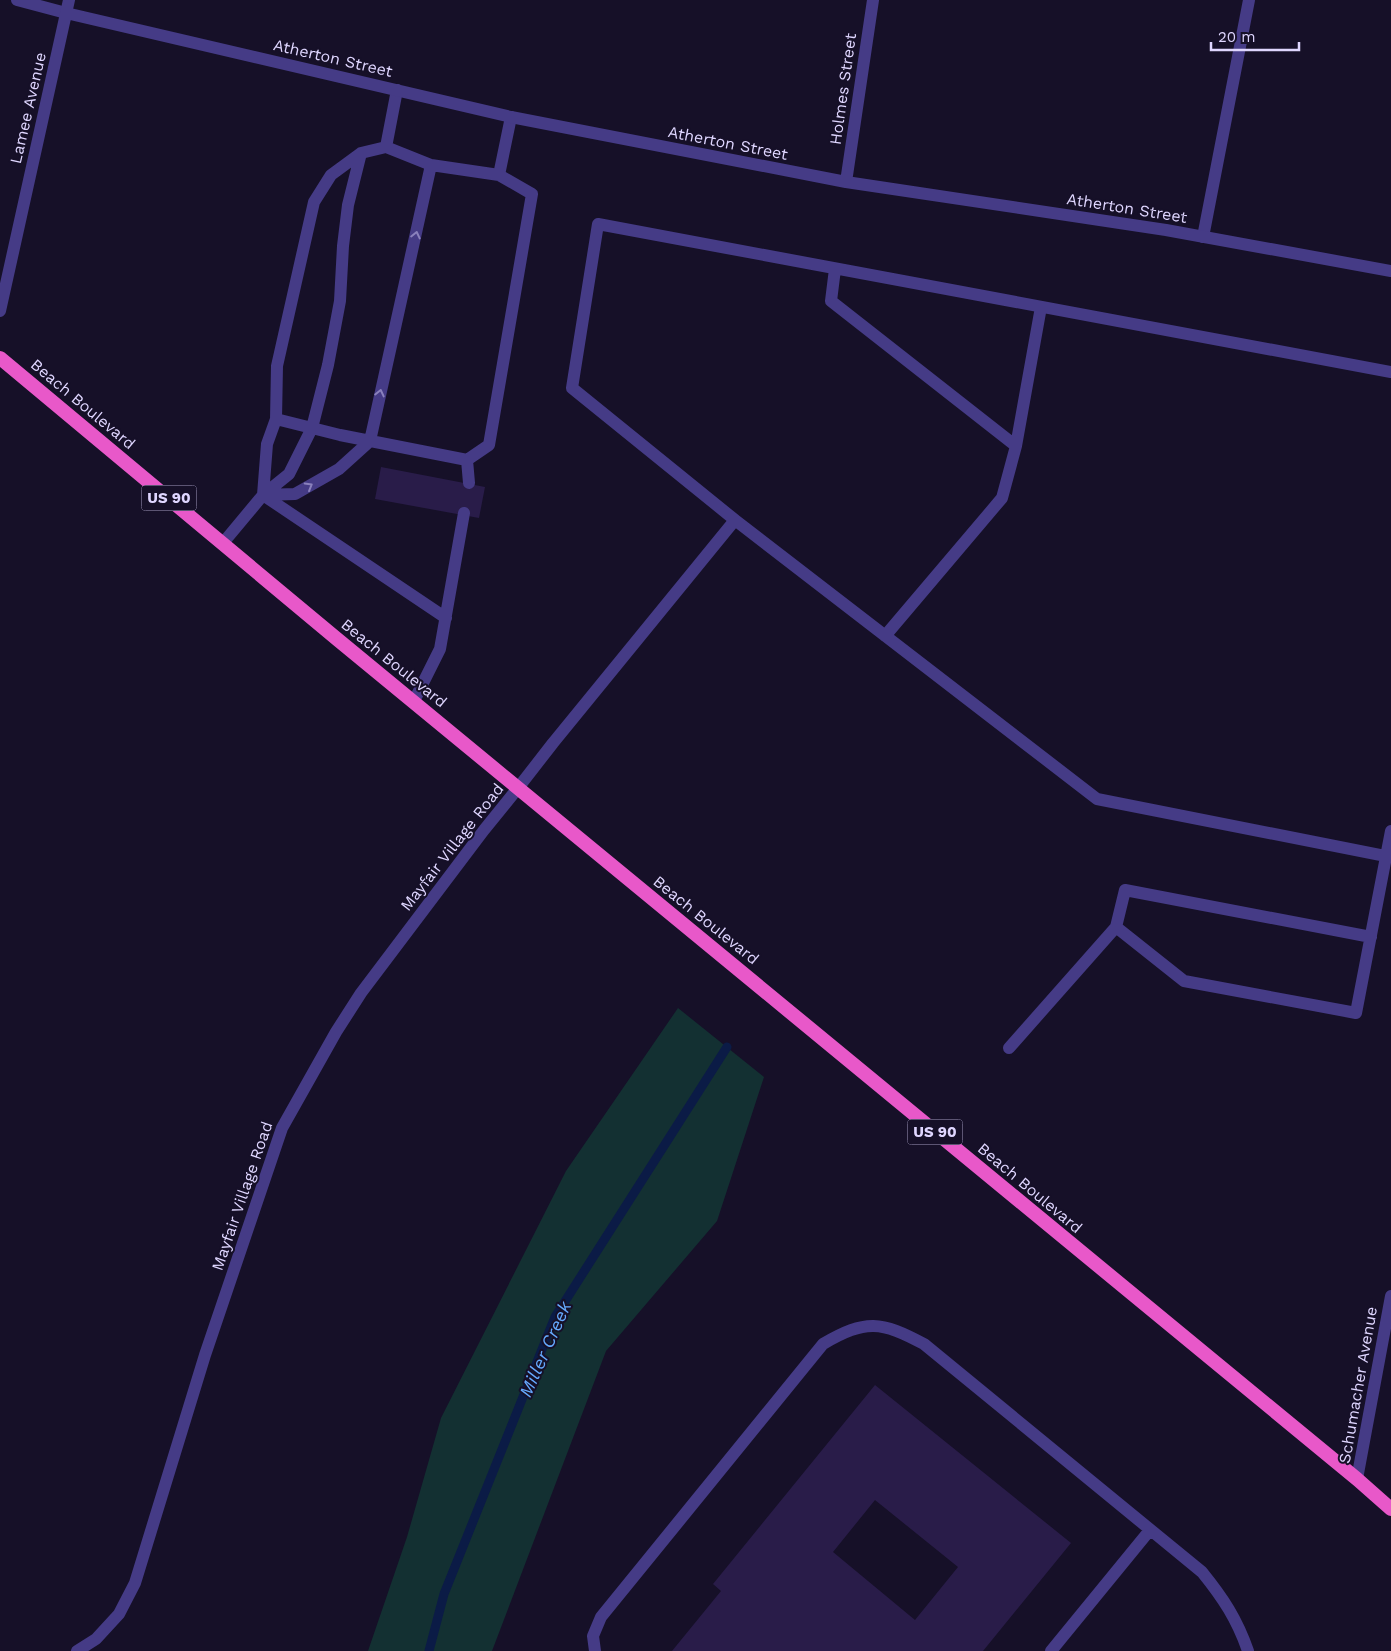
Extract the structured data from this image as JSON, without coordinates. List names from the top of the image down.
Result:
{
  "streets": {
    "highway": ["Beach Boulevard", "US 90"],
    "street": [
      "Atherton Street",
      "Holmes Street",
      "Lamee Avenue",
      "Mayfair Village Road",
      "Schumacher Avenue"
    ]
  },
  "crossings": [
    ["Atherton Street", "Holmes Street"],
    ["Atherton Street", "Lamee Avenue"],
    ["Beach Boulevard", "Mayfair Village Road"],
    ["Beach Boulevard", "Schumacher Avenue"]
  ],
  "water": ["Miller Creek"],
  "scale_bar": "20 m"
}
